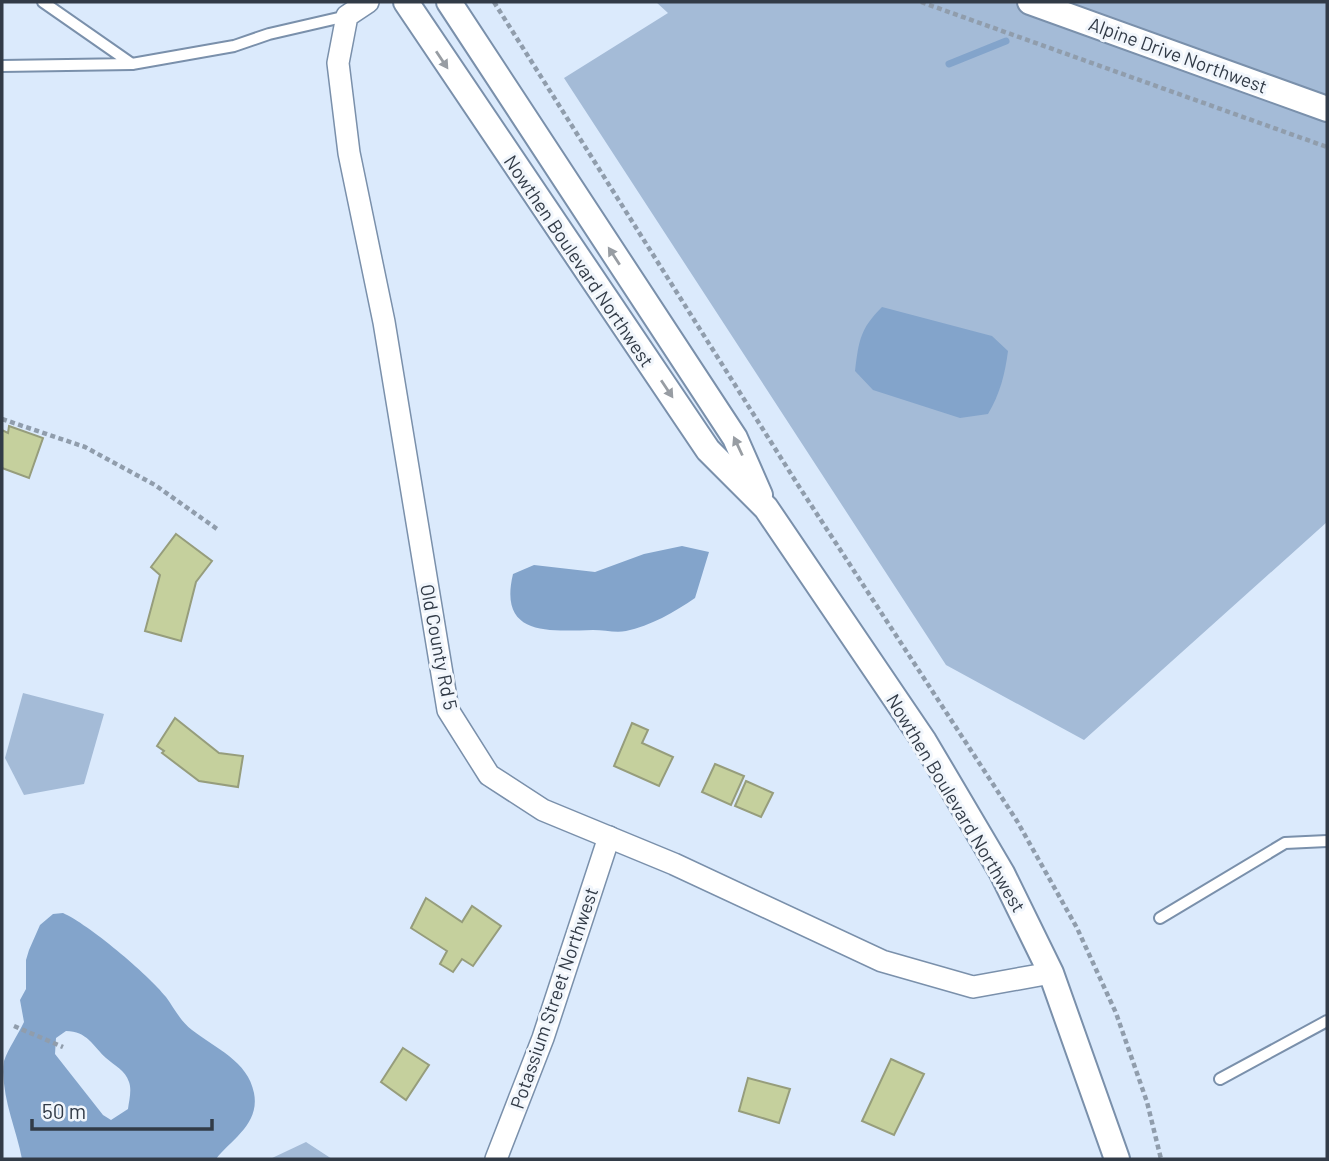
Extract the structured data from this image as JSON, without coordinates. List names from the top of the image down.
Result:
{
  "streets": {
    "street": [
      "Alpine Drive Northwest",
      "Nowthen Boulevard Northwest",
      "Old County Rd 5",
      "Potassium Street Northwest"
    ]
  },
  "crossings": [
    ["Nowthen Boulevard Northwest", "Old County Rd 5"],
    ["Old County Rd 5", "Potassium Street Northwest"]
  ],
  "scale_bar": "50 m"
}
